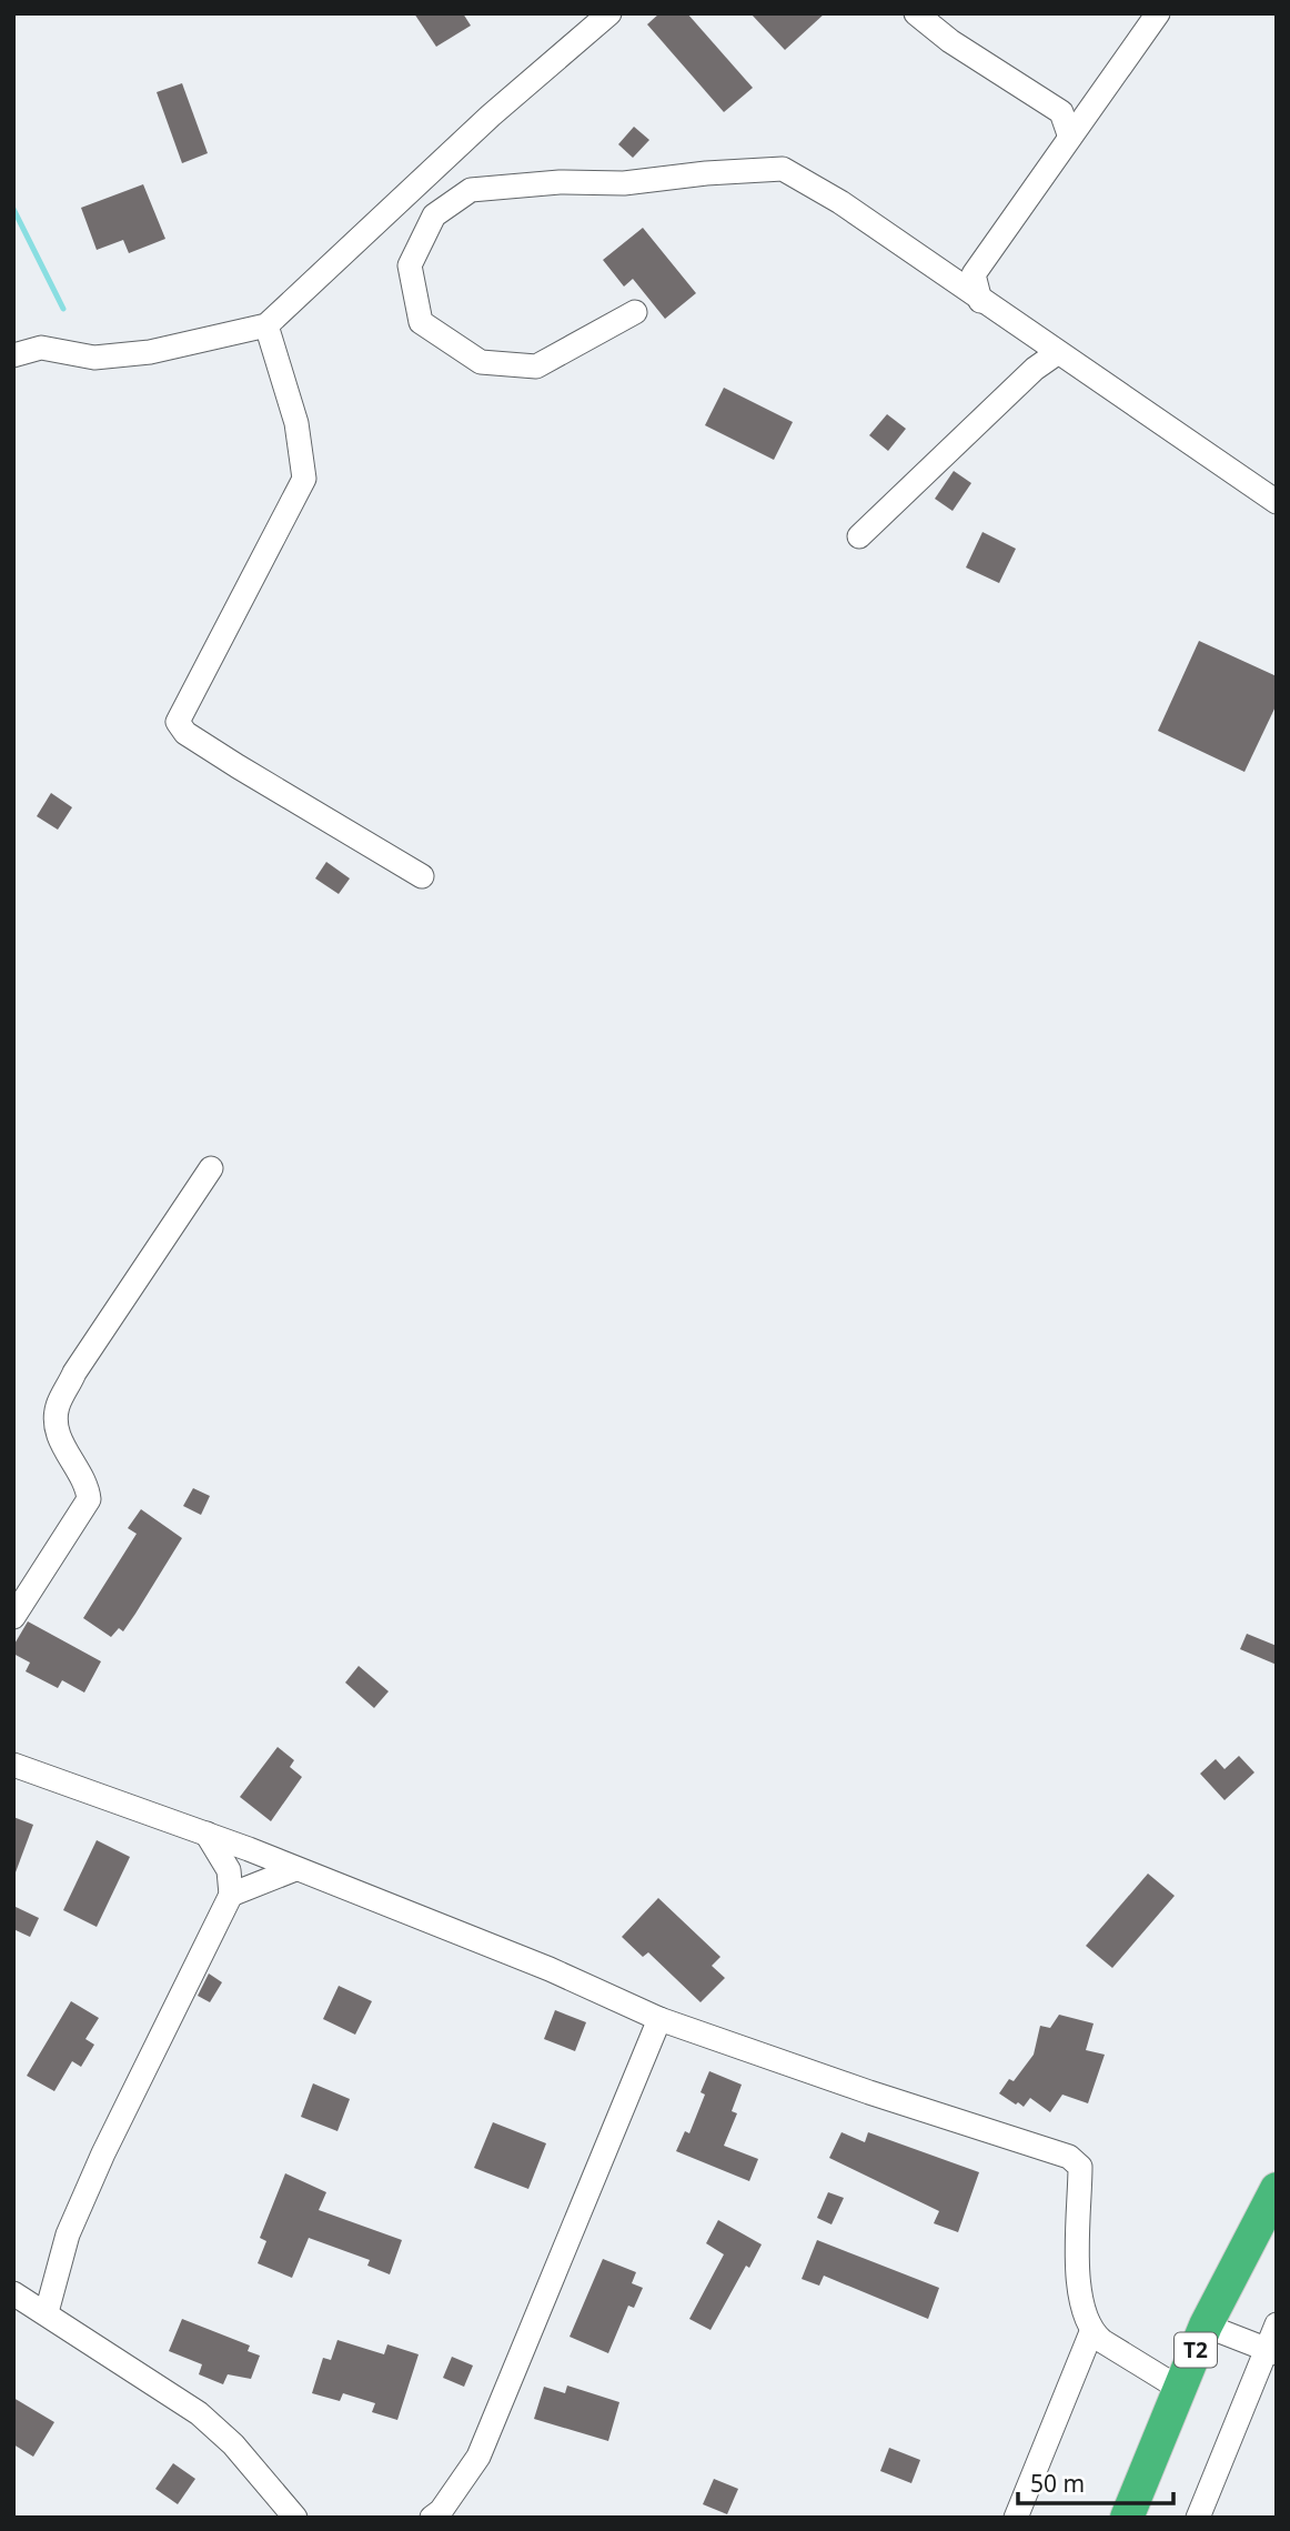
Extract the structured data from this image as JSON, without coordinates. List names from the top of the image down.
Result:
{
  "streets": {
    "highway": ["T2"]
  },
  "scale_bar": "50 m"
}
